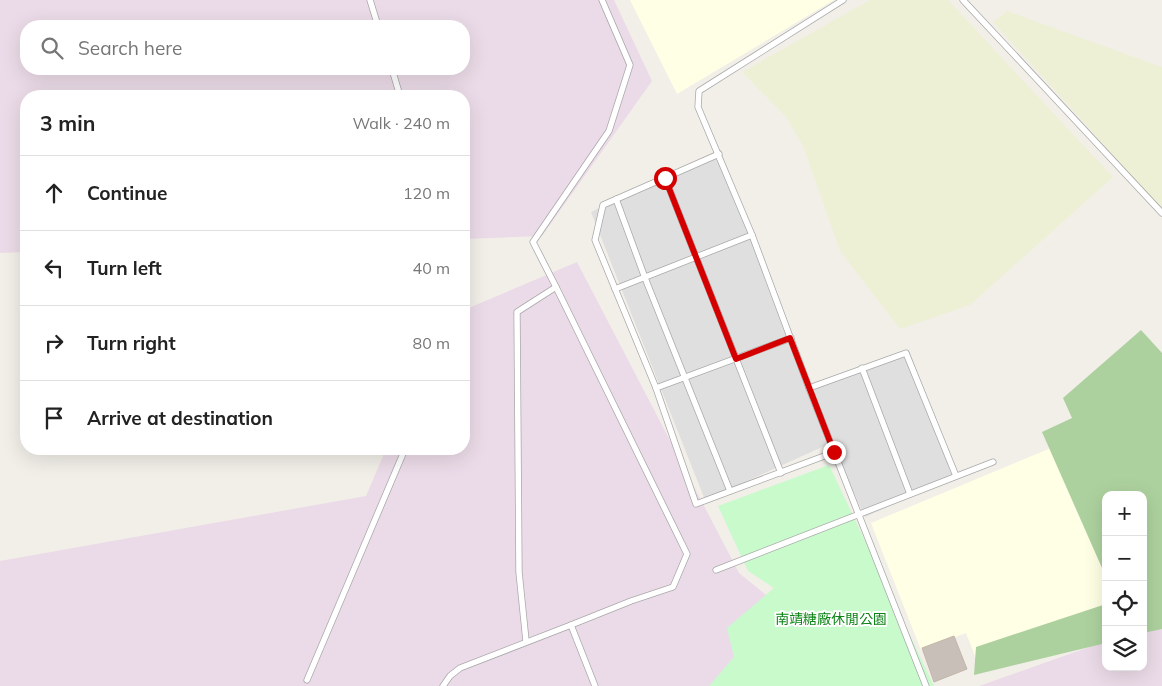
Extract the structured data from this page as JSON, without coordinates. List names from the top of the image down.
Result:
{
  "parks": ["南靖糖廠休閒公園"],
  "page": {
    "search": "Search here",
    "heading": ["3 min", "Walk · 240 m"],
    "list": [
      ["Continue", "120 m"],
      ["Turn left", "40 m"],
      ["Turn right", "80 m"],
      "Arrive at destination"
    ],
    "map_buttons": ["+", "−"]
  }
}
